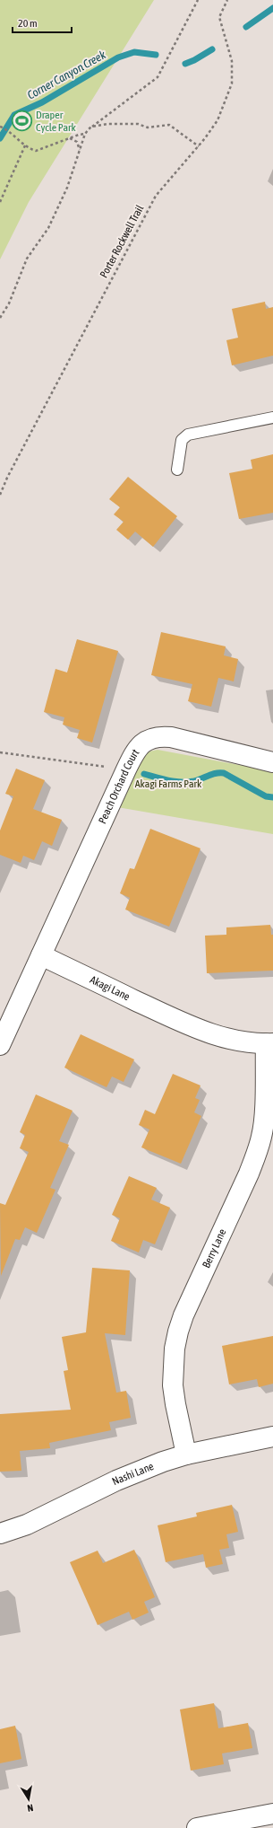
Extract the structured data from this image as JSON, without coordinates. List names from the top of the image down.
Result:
{
  "streets": {
    "street": [
      "Peach Orchard Court",
      "Akagi Lane",
      "Berry Lane",
      "Nashi Lane"
    ],
    "path": ["Porter Rockwell Trail"]
  },
  "crossings": [
    ["Peach Orchard Court", "Akagi Lane"],
    ["Akagi Lane", "Berry Lane"],
    ["Berry Lane", "Nashi Lane"]
  ],
  "water": ["Corner Canyon Creek"],
  "parks": ["Akagi Farms Park"],
  "places": {
    "sports": ["Draper Cycle Park"]
  },
  "scale_bar": "20 m",
  "north": "bottom"
}
